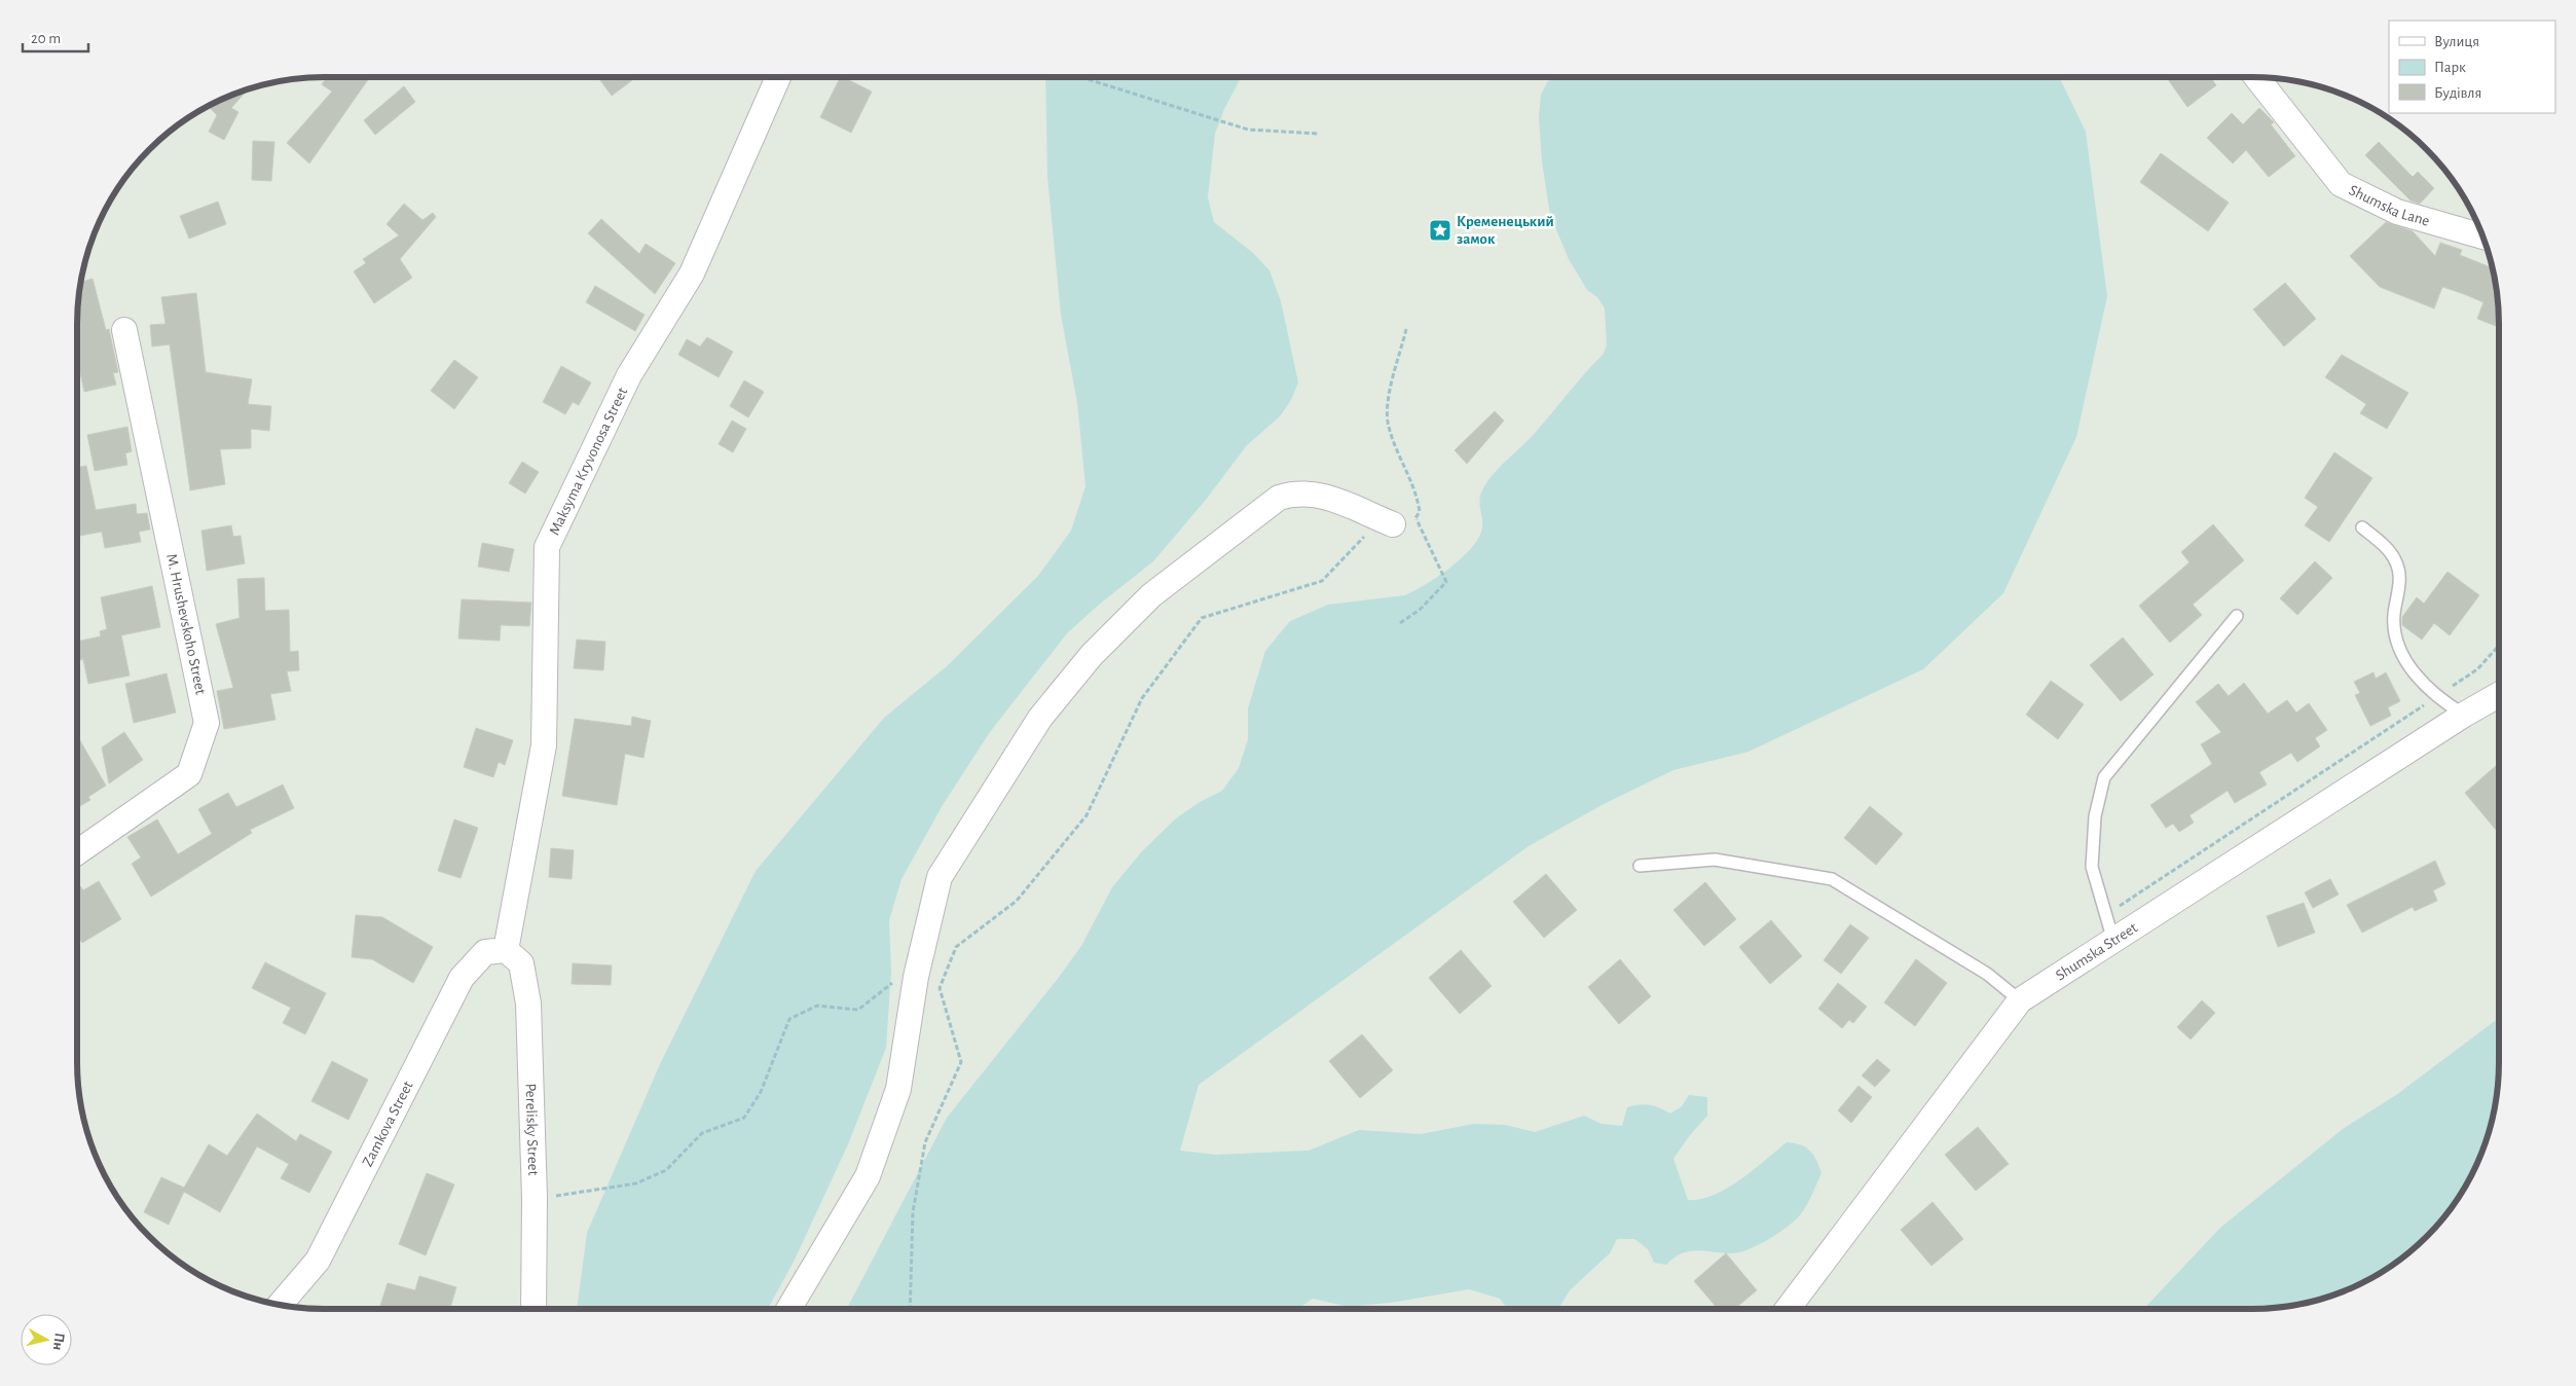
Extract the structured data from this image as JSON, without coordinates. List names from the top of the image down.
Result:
{
  "streets": {
    "street": [
      "Shumska Lane",
      "Maksyma Kryvonosa Street",
      "M. Hrushevskoho Street",
      "Shumska Street",
      "Zamkova Street",
      "Perelisky Street"
    ]
  },
  "crossings": [
    ["Maksyma Kryvonosa Street", "Zamkova Street"],
    ["Maksyma Kryvonosa Street", "Perelisky Street"],
    ["Zamkova Street", "Perelisky Street"]
  ],
  "places": {
    "place": ["Кременецький замок"]
  },
  "legend": ["Вулиця", "Парк", "Будівля"],
  "scale_bar": "20 m",
  "north": "right"
}
